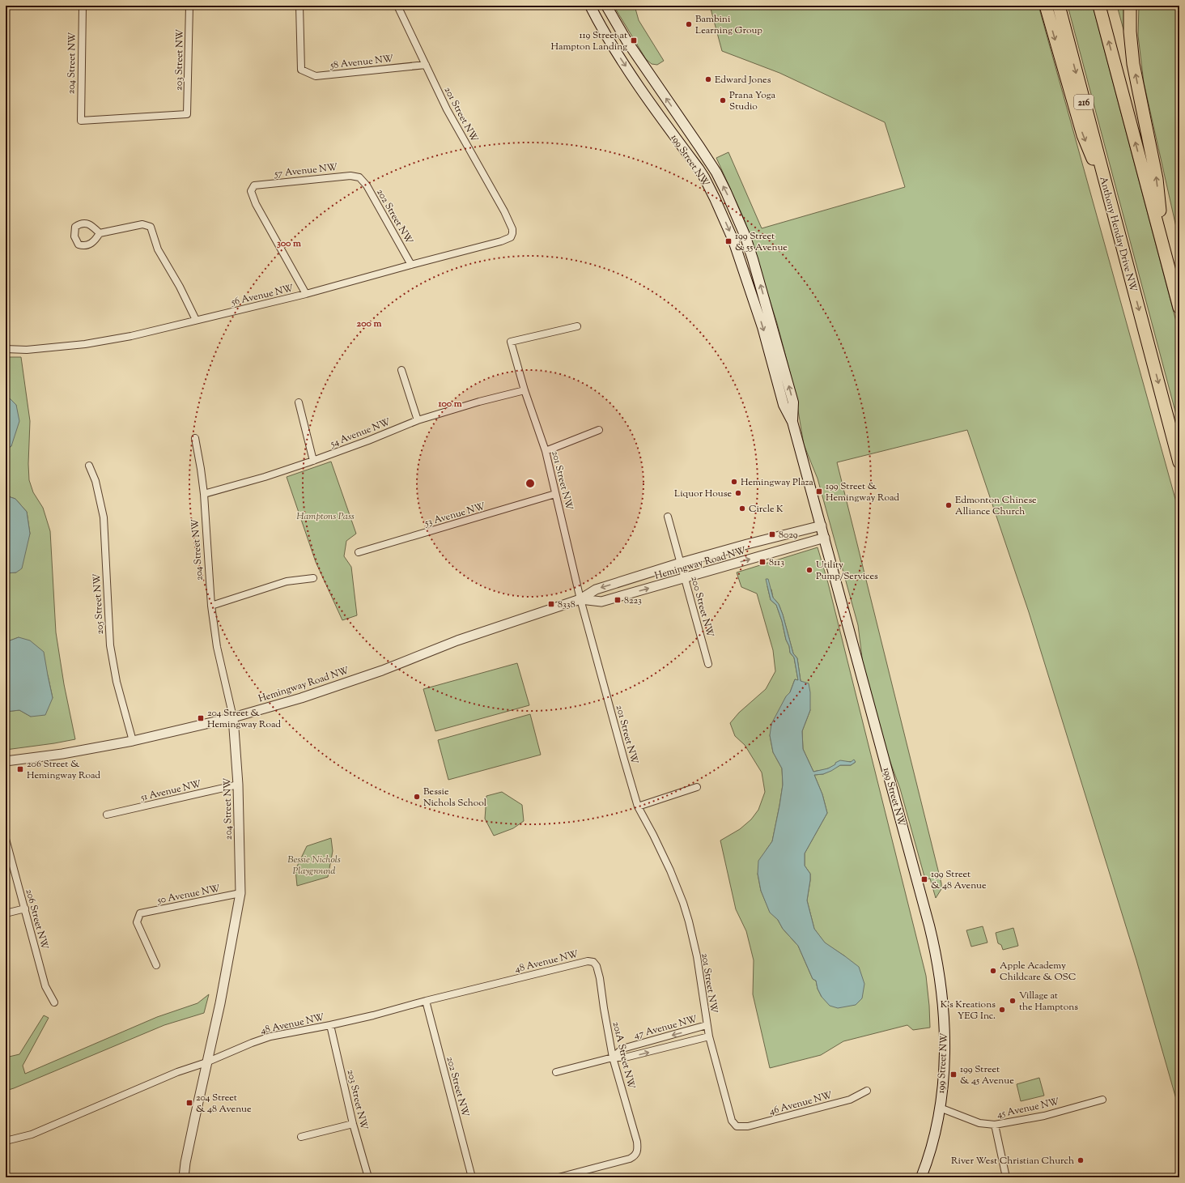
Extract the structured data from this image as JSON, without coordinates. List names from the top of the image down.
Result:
{
  "streets": {
    "highway": ["216", "Anthony Henday Drive NW"],
    "main road": ["199 Street NW"],
    "street": [
      "203 Street NW",
      "58 Avenue NW",
      "204 Street NW",
      "201 Street NW",
      "57 Avenue NW",
      "202 Street NW",
      "56 Avenue NW",
      "54 Avenue NW",
      "53 Avenue NW",
      "Hemingway Road NW",
      "205 Street NW",
      "200 Street NW",
      "51 Avenue NW",
      "50 Avenue NW",
      "206 Street NW",
      "48 Avenue NW",
      "47 Avenue NW",
      "201A Street NW",
      "46 Avenue NW",
      "45 Avenue NW"
    ]
  },
  "crossings": [
    ["203 Street NW", "204 Street NW"],
    ["203 Street NW", "48 Avenue NW"],
    ["58 Avenue NW", "201 Street NW"],
    ["204 Street NW", "54 Avenue NW"],
    ["204 Street NW", "Hemingway Road NW"],
    ["204 Street NW", "51 Avenue NW"],
    ["204 Street NW", "50 Avenue NW"],
    ["204 Street NW", "48 Avenue NW"],
    ["201 Street NW", "56 Avenue NW"],
    ["201 Street NW", "54 Avenue NW"],
    ["201 Street NW", "53 Avenue NW"],
    ["201 Street NW", "Hemingway Road NW"],
    ["201 Street NW", "47 Avenue NW"],
    ["201 Street NW", "46 Avenue NW"],
    ["199 Street NW", "Hemingway Road NW"],
    ["199 Street NW", "45 Avenue NW"],
    ["57 Avenue NW", "202 Street NW"],
    ["57 Avenue NW", "56 Avenue NW"],
    ["202 Street NW", "56 Avenue NW"],
    ["202 Street NW", "48 Avenue NW"],
    ["Hemingway Road NW", "205 Street NW"],
    ["Hemingway Road NW", "200 Street NW"],
    ["48 Avenue NW", "201A Street NW"],
    ["47 Avenue NW", "201A Street NW"]
  ],
  "parks": ["Hamptons Pass", "Bessie Nichols Playground"],
  "places": {
    "other": [
      "Bambini Learning Group",
      "Edward Jones",
      "Prana Yoga Studio",
      "Hemingway Plaza",
      "Liquor House",
      "Edmonton Chinese Alliance Church",
      "Circle K",
      "Utility Pump/Services",
      "Bessie Nichols School",
      "Apple Academy Childcare & OSC",
      "Village at the Hamptons",
      "K's Kreations YEG Inc.",
      "River West Christian Church"
    ],
    "transit": [
      "119 Street at Hampton Landing",
      "199 Street & 55 Avenue",
      "199 Street & Hemingway Road",
      "8029",
      "8113",
      "8223",
      "8338",
      "204 Street & Hemingway Road",
      "206 Street & Hemingway Road",
      "199 Street & 48 Avenue",
      "199 Street & 45 Avenue",
      "204 Street & 48 Avenue"
    ]
  },
  "rings": ["300 m", "200 m", "100 m"]
}
